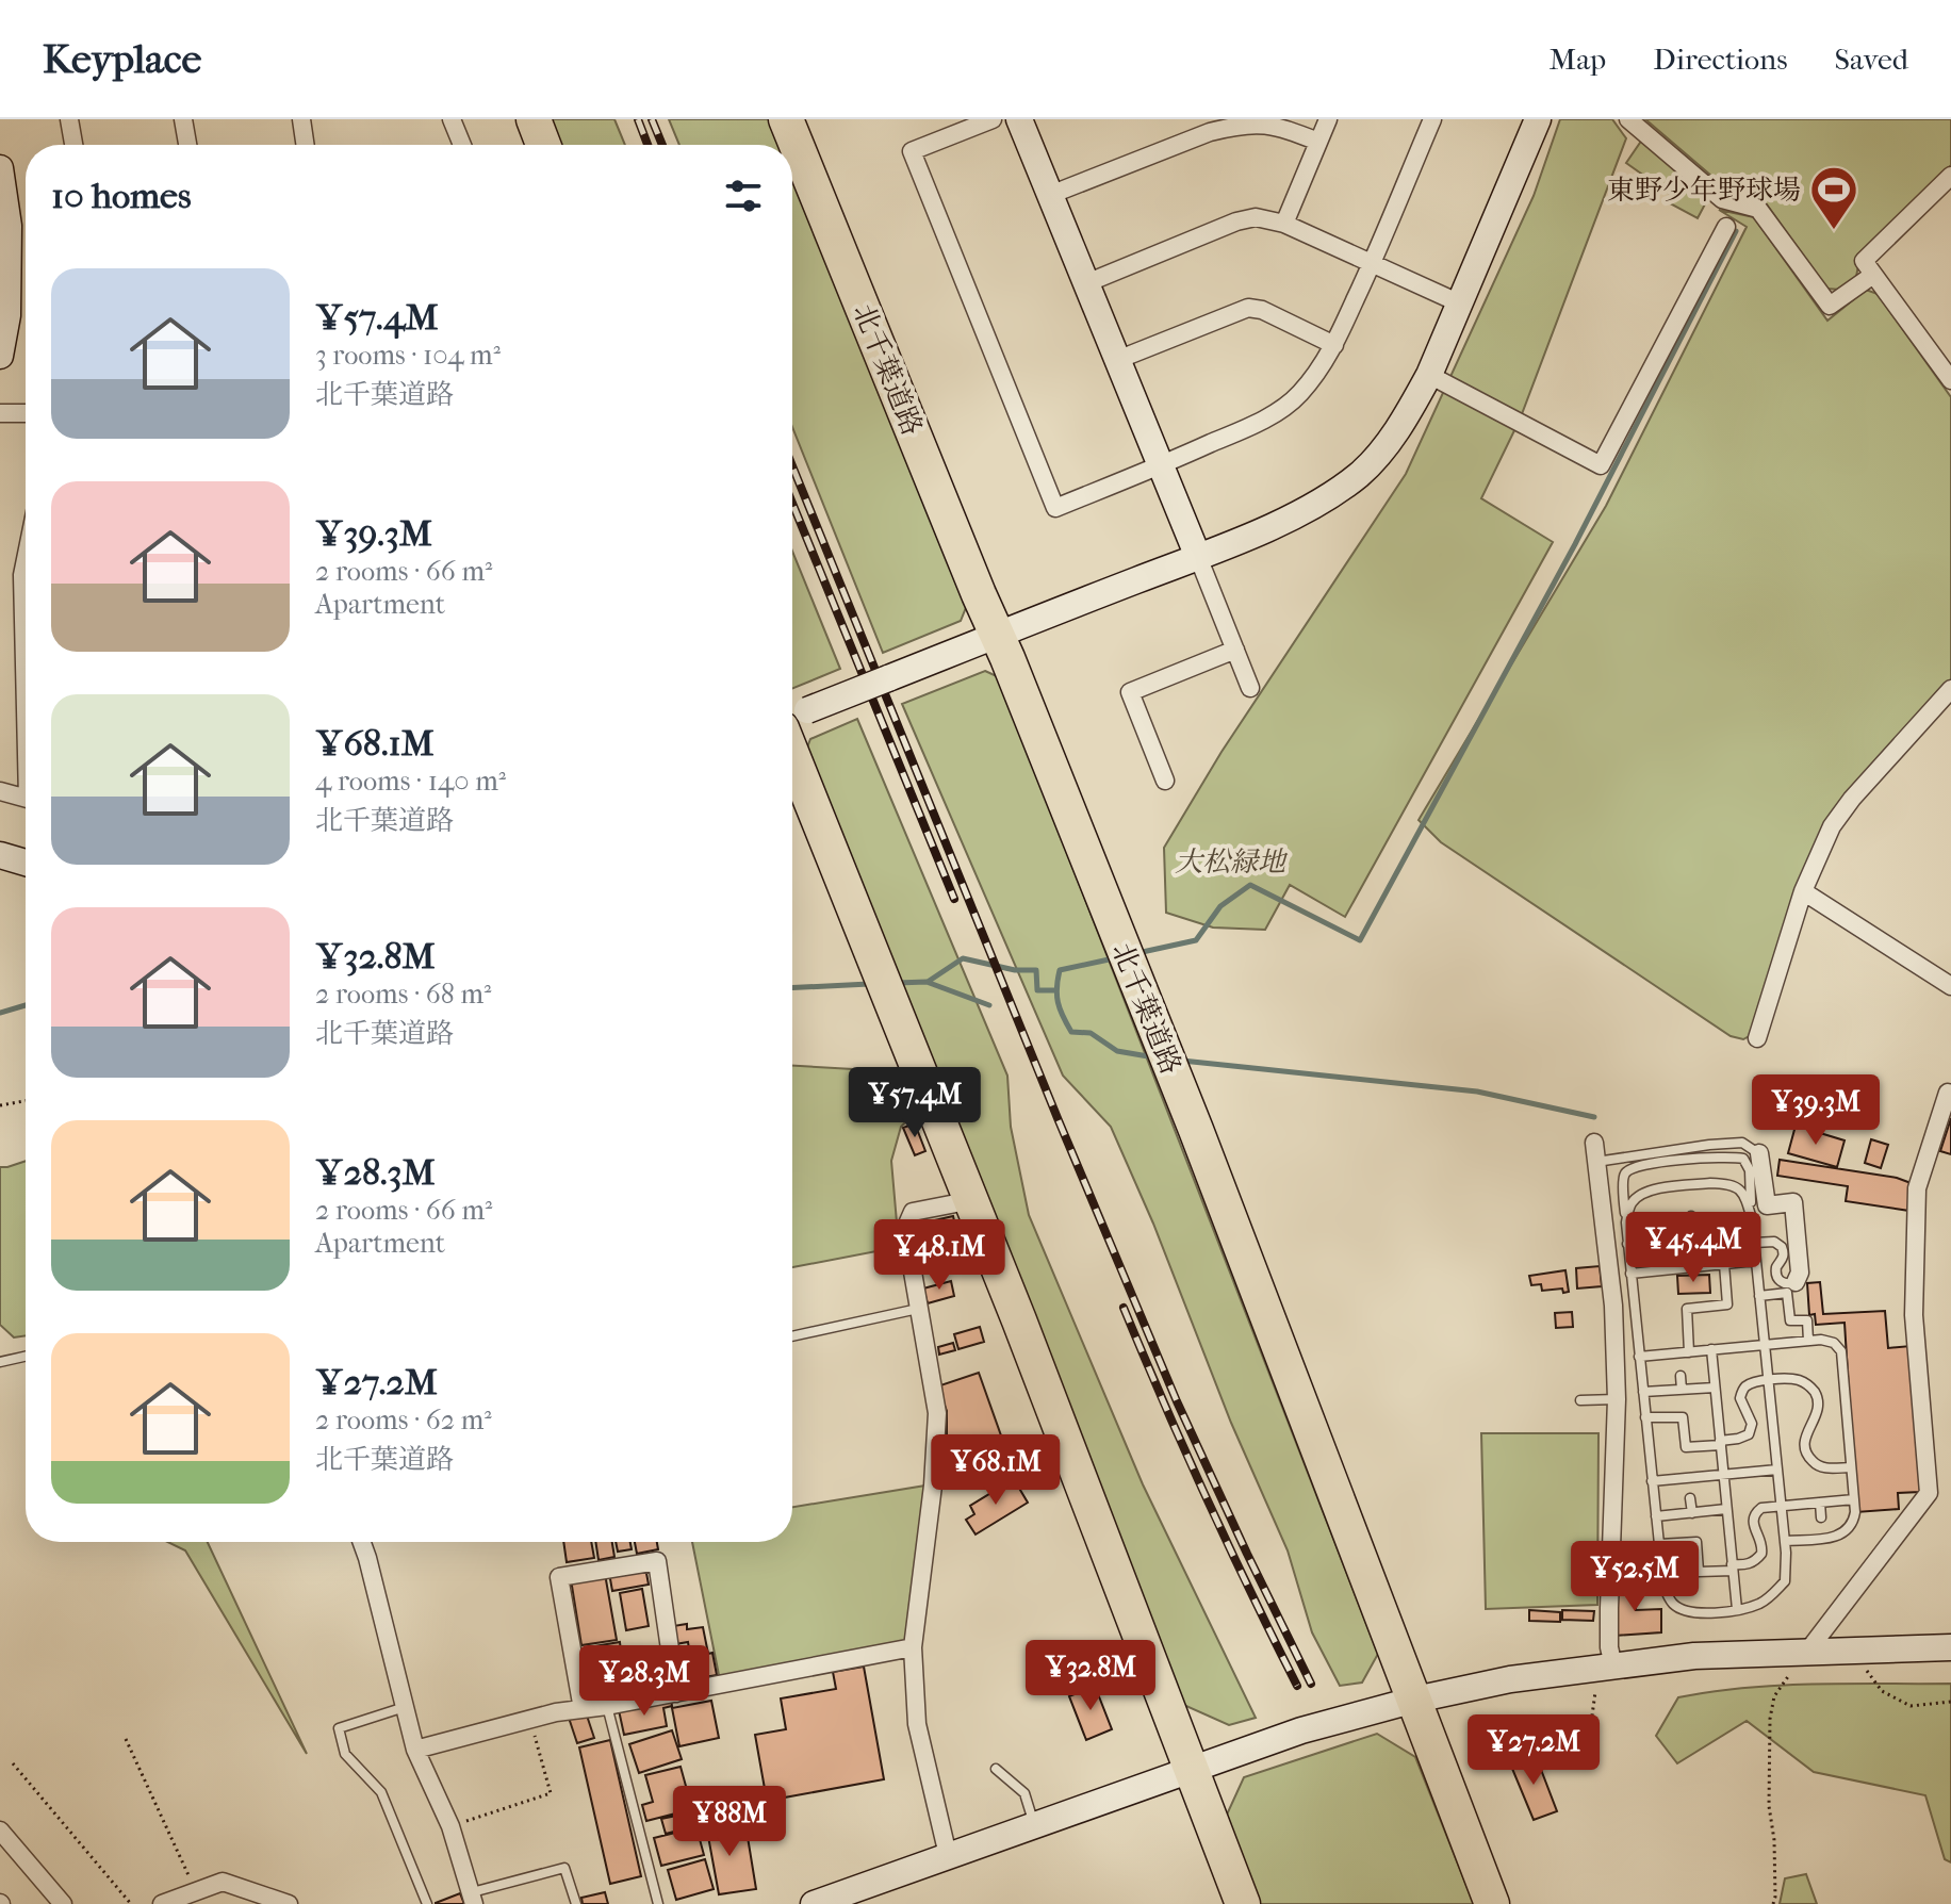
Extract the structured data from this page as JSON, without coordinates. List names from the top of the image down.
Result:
{
  "streets": {
    "highway": ["北千葉道路"]
  },
  "parks": ["大松緑地"],
  "places": {
    "sports": ["東野少年野球場"]
  },
  "page": {
    "header": "Keyplace",
    "nav": ["Map", "Directions", "Saved"],
    "heading": "10 homes",
    "list": [
      {
        "name": "¥57.4M",
        "note": "3 rooms · 104 m² · 北千葉道路"
      },
      {
        "name": "¥39.3M",
        "note": "2 rooms · 66 m² · Apartment"
      },
      {
        "name": "¥68.1M",
        "note": "4 rooms · 140 m² · 北千葉道路"
      },
      {
        "name": "¥32.8M",
        "note": "2 rooms · 68 m² · 北千葉道路"
      },
      {
        "name": "¥28.3M",
        "note": "2 rooms · 66 m² · Apartment"
      },
      {
        "name": "¥27.2M",
        "note": "2 rooms · 62 m² · 北千葉道路"
      }
    ],
    "price": [
      "¥57.4M",
      "¥39.3M",
      "¥45.4M",
      "¥48.1M",
      "¥68.1M",
      "¥52.5M",
      "¥32.8M",
      "¥28.3M",
      "¥27.2M",
      "¥88M"
    ]
  }
}
